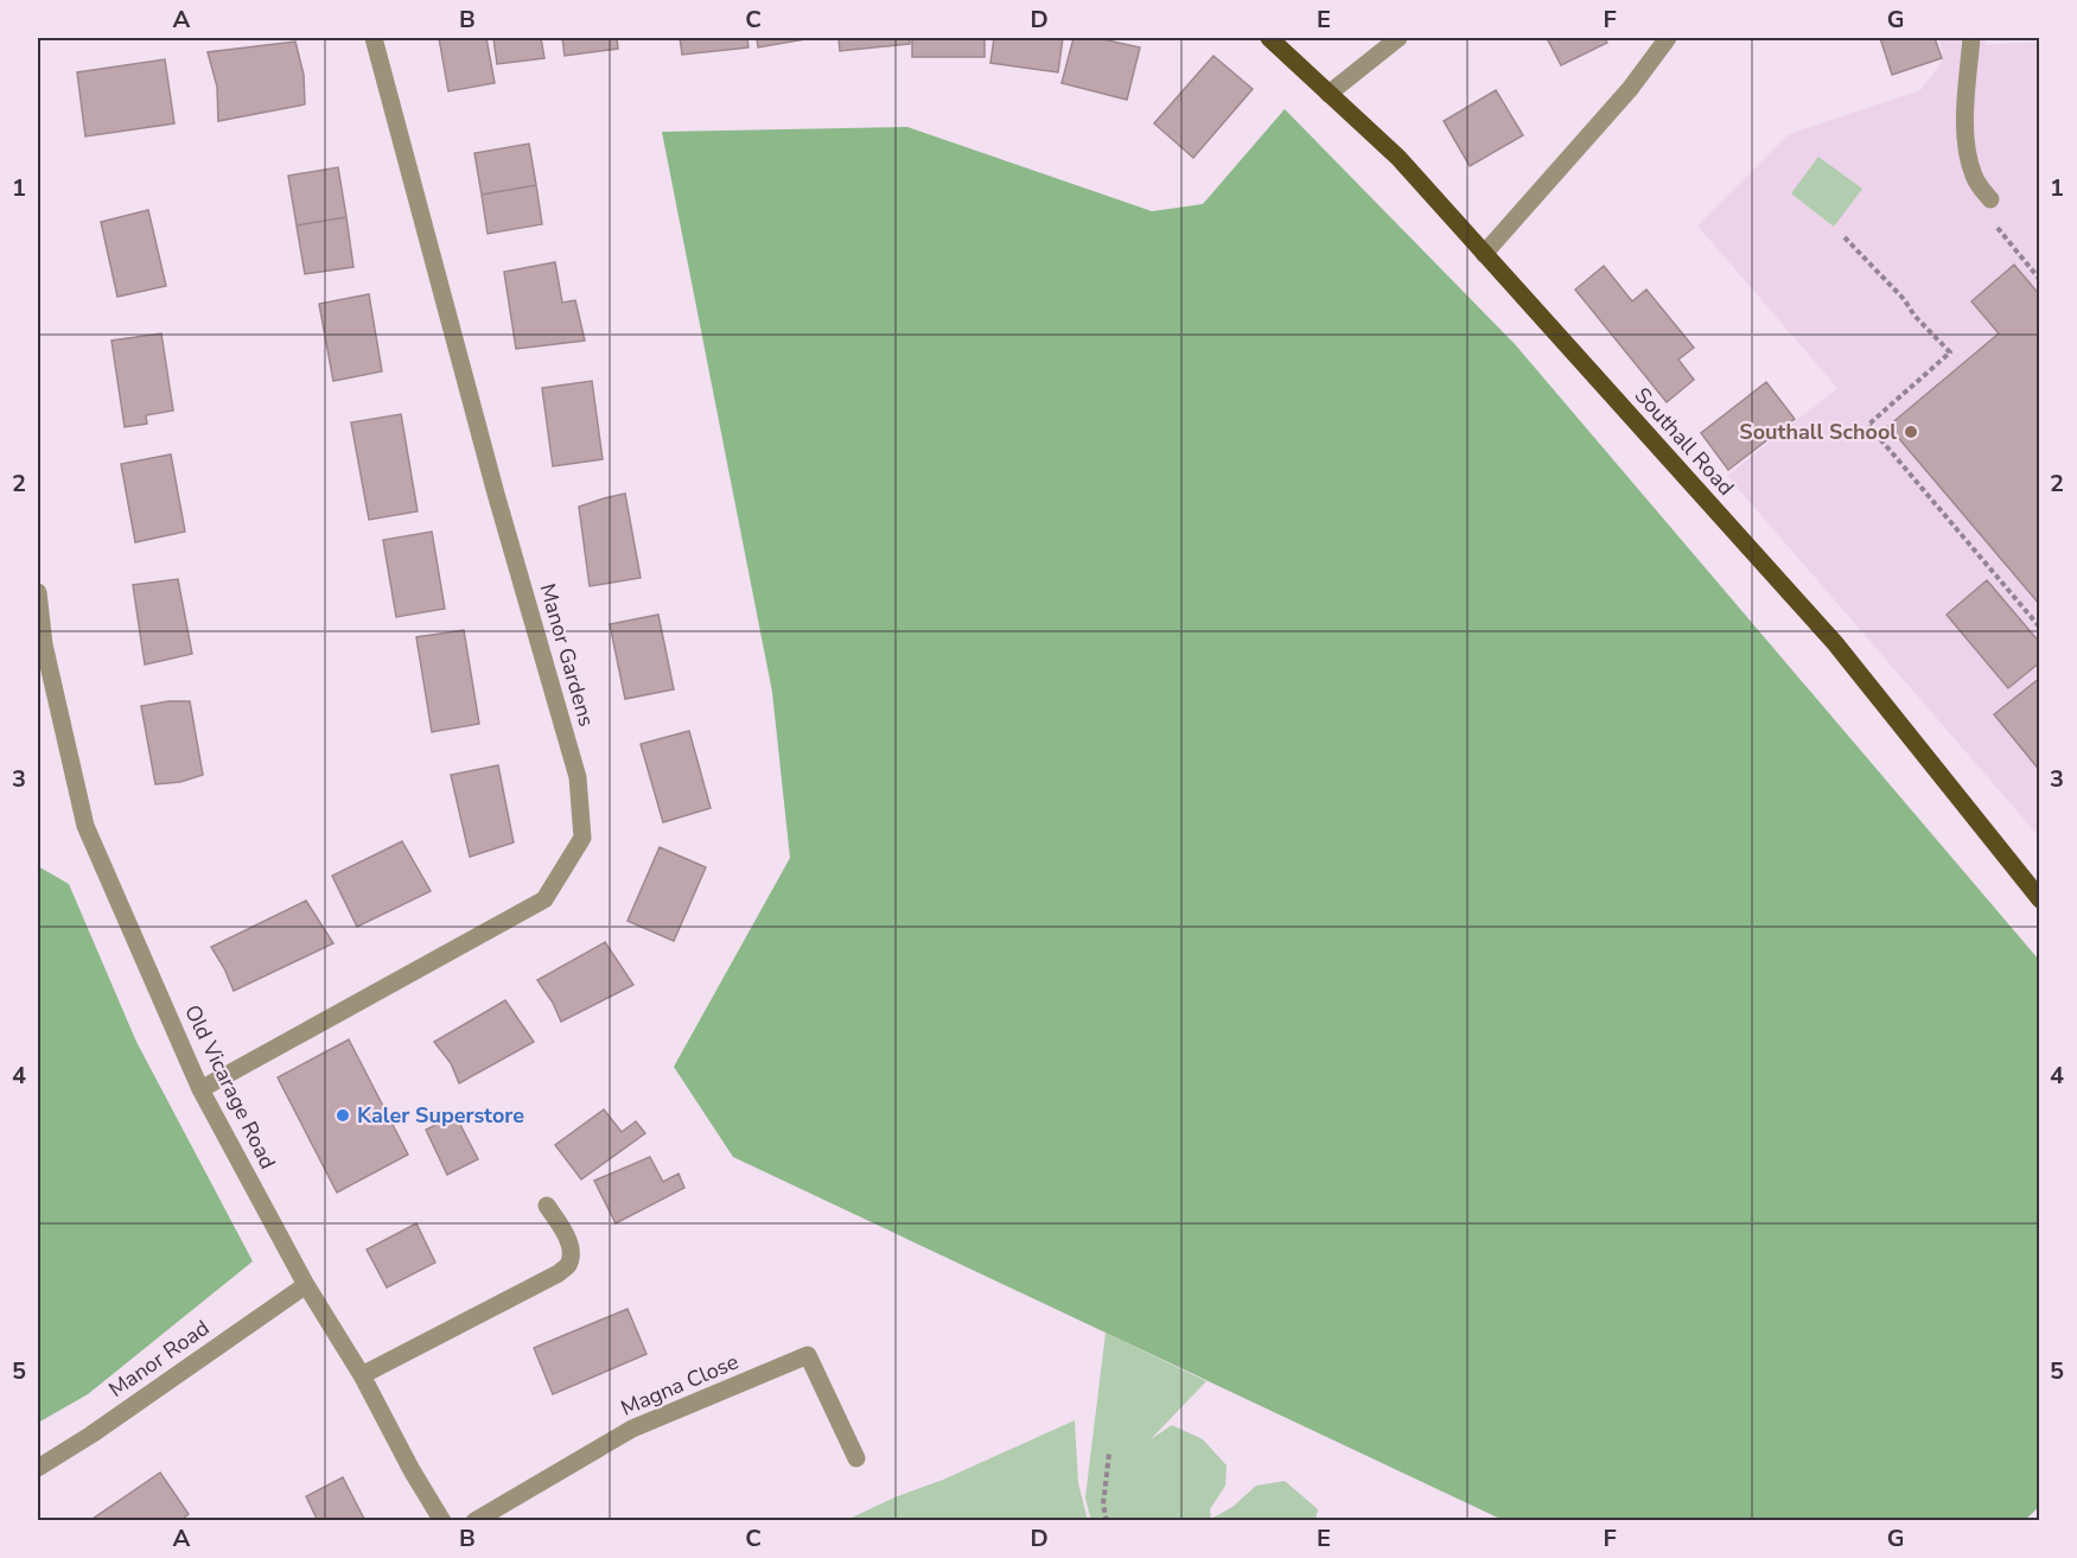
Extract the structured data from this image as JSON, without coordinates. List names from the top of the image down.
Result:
{
  "streets": {
    "main road": ["Southall Road"],
    "street": [
      "Manor Gardens",
      "Old Vicarage Road",
      "Manor Road",
      "Magna Close"
    ]
  },
  "crossings": [
    ["Manor Gardens", "Old Vicarage Road"],
    ["Old Vicarage Road", "Manor Road"]
  ],
  "places": ["Southall School", "Kaler Superstore"],
  "grid": {
    "columns": [
      "A",
      "B",
      "C",
      "D",
      "E",
      "F",
      "G"
    ],
    "rows": [
      "1",
      "2",
      "3",
      "4",
      "5"
    ]
  }
}
